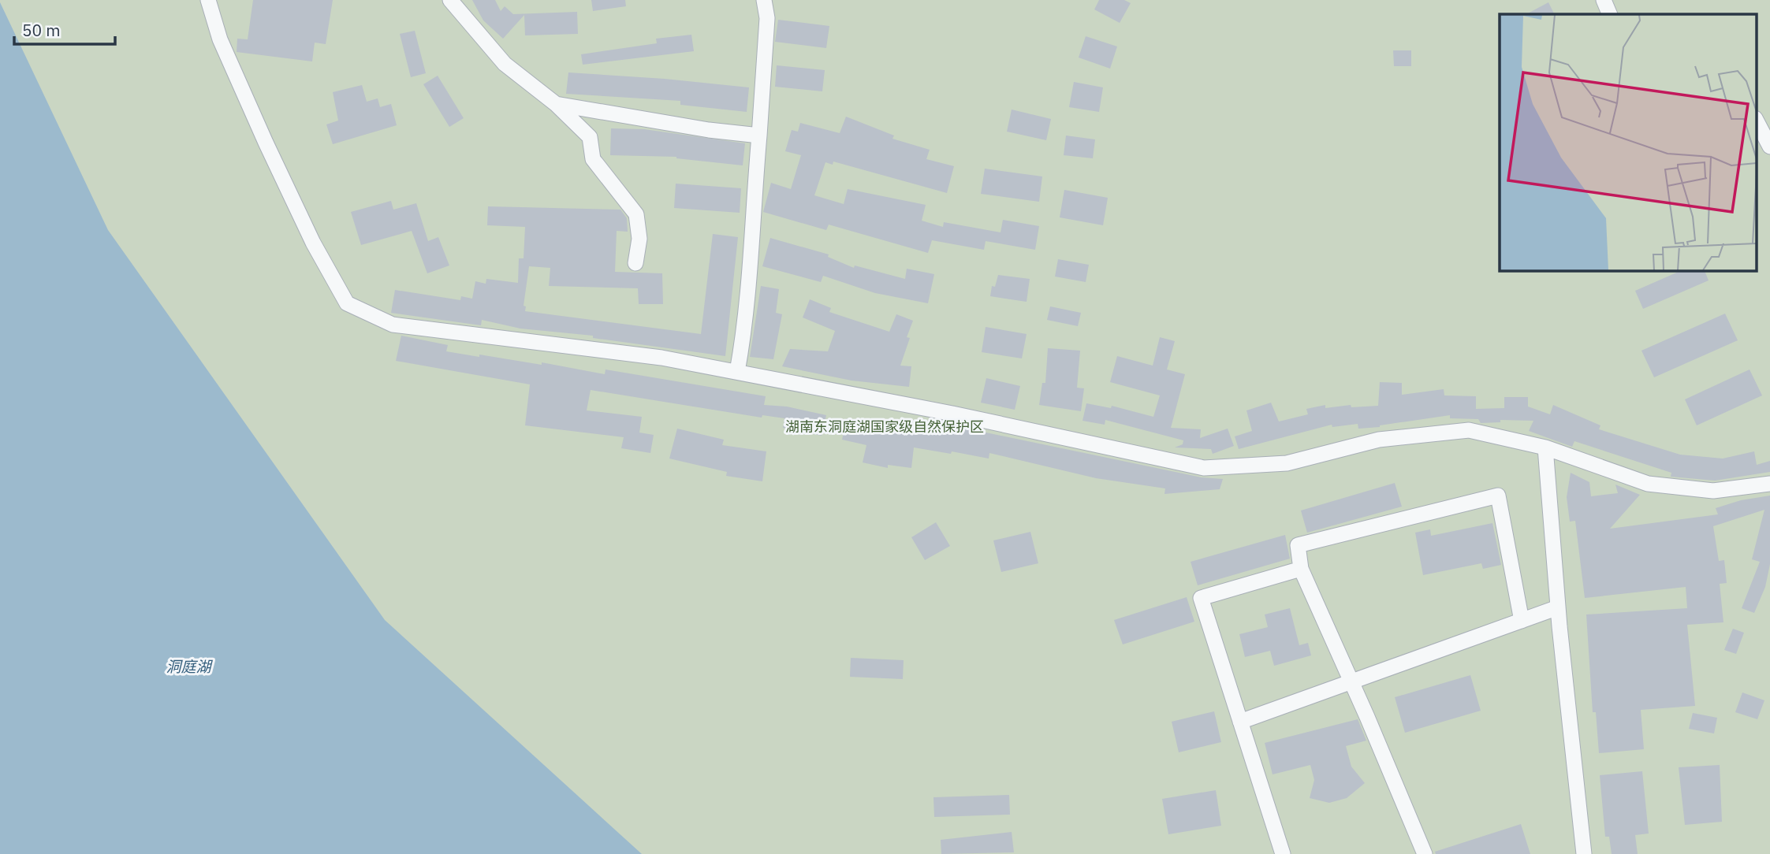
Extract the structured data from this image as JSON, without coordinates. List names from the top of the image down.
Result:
{
  "water": ["洞庭湖"],
  "parks": ["湖南东洞庭湖国家级自然保护区"],
  "scale_bar": "50 m"
}
